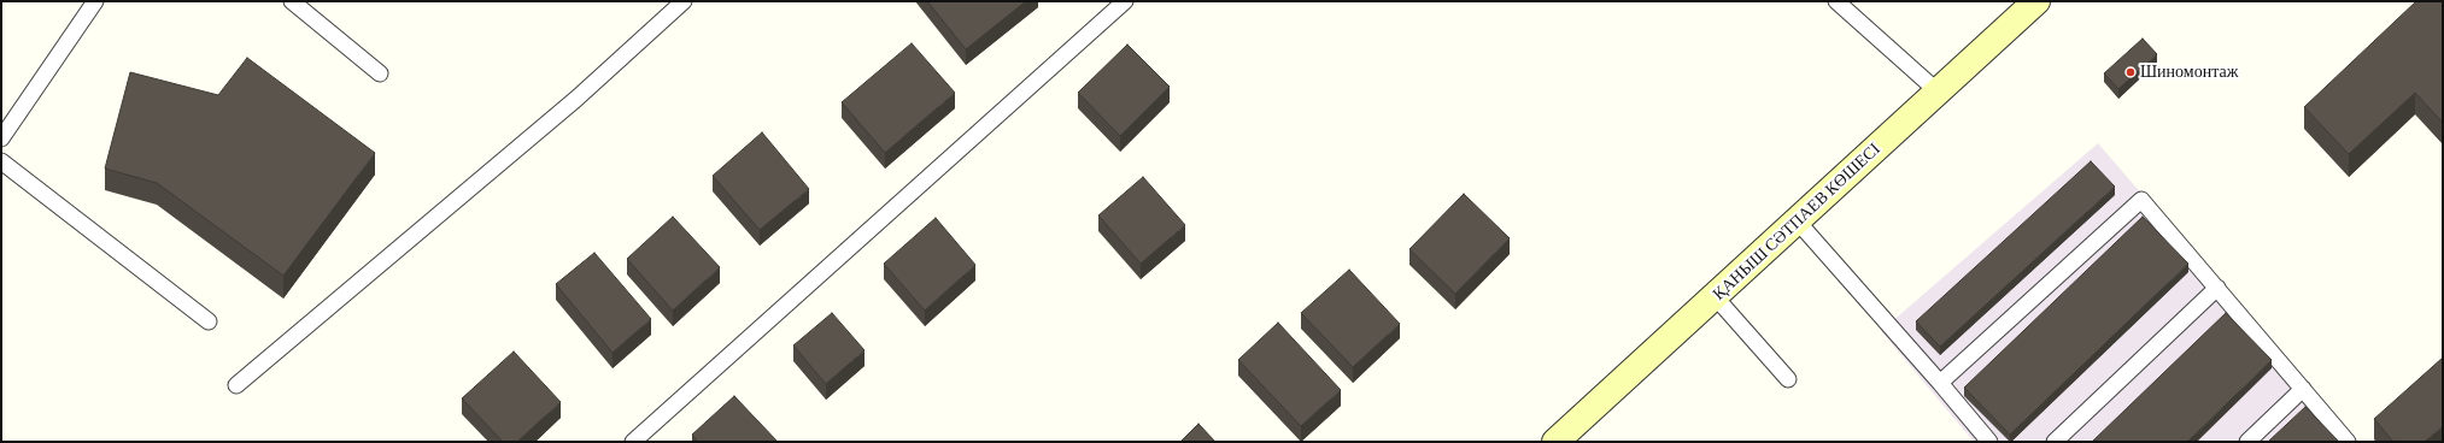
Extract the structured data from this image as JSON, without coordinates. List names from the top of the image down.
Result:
{
  "streets": {
    "street": ["ҚАНЫШ СӘТПАЕВ КӨШЕСІ"]
  },
  "places": ["Шиномонтаж"]
}
